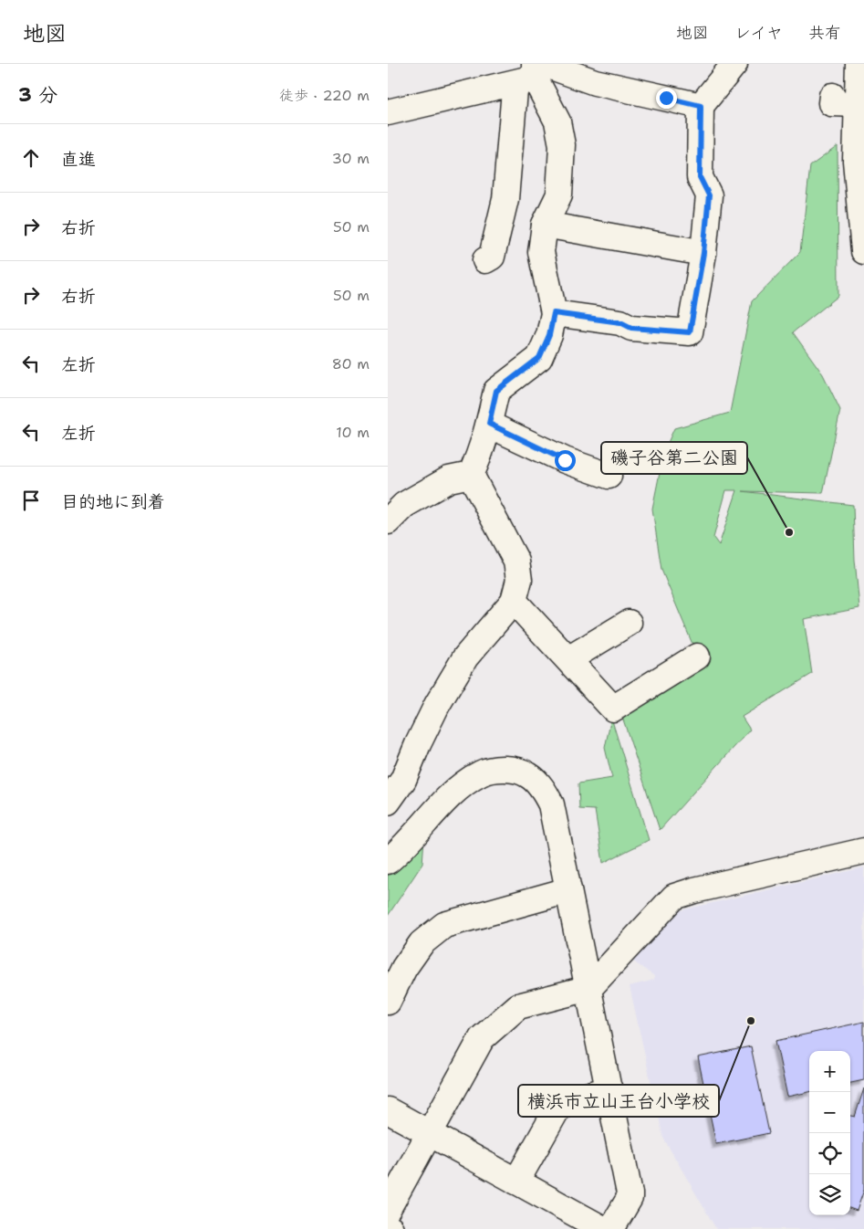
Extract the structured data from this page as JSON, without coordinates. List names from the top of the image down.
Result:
{
  "places": ["磯子谷第二公園", "横浜市立山王台小学校"],
  "page": {
    "header": "地図",
    "nav": ["地図", "レイヤ", "共有"],
    "heading": ["3 分", "徒歩 · 220 m"],
    "list": [
      ["直進", "30 m"],
      ["右折", "50 m"],
      ["右折", "50 m"],
      ["左折", "80 m"],
      ["左折", "10 m"],
      "目的地に到着"
    ],
    "map_buttons": ["+", "−"]
  }
}
